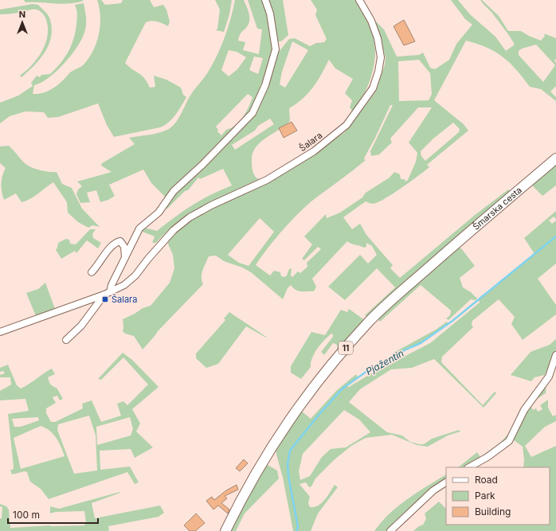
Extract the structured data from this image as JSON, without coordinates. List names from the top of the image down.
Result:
{
  "streets": {
    "main road": ["Šmarska cesta", "11"],
    "street": ["Šalara"]
  },
  "water": ["Pjažentin"],
  "places": {
    "transit": ["Šalara"]
  },
  "legend": ["Road", "Park", "Building"],
  "scale_bar": "100 m",
  "north": "top"
}
